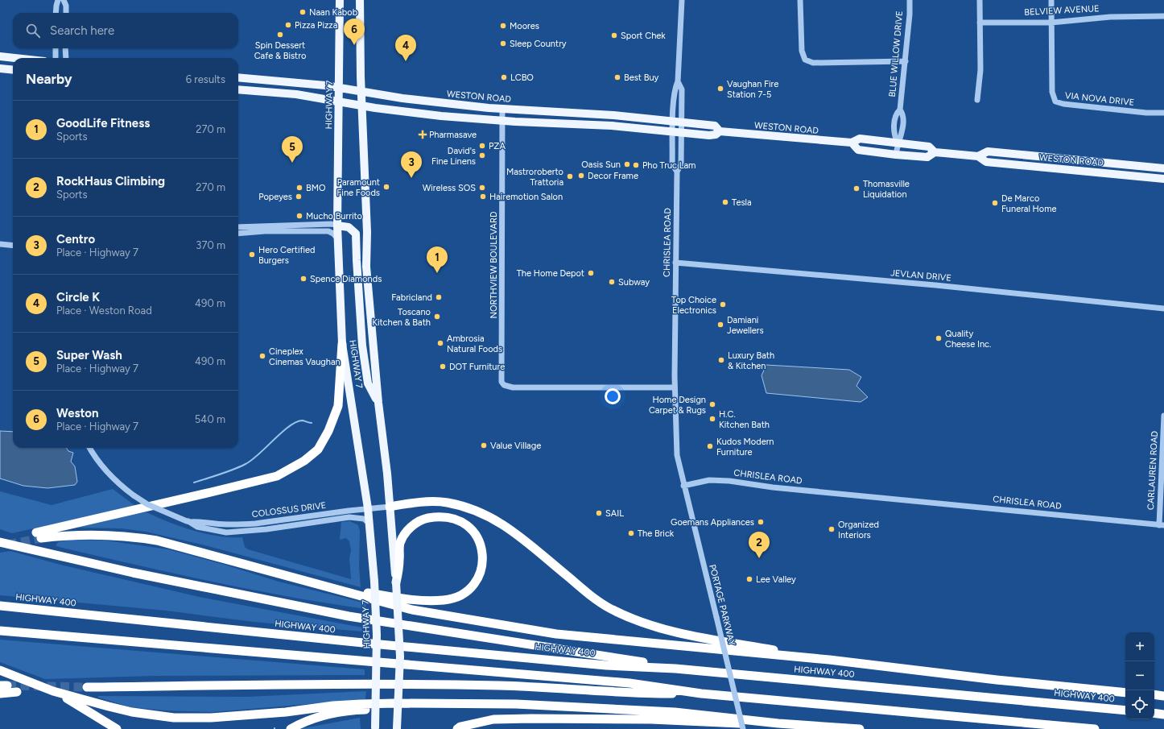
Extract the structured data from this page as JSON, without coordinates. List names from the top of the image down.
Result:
{
  "streets": {
    "highway": ["HIGHWAY 400"],
    "main road": ["WESTON ROAD", "HIGHWAY 7"],
    "street": [
      "BELVIEW AVENUE",
      "BLUE WILLOW DRIVE",
      "VIA NOVA DRIVE",
      "CHRISLEA ROAD",
      "NORTHVIEW BOULEVARD",
      "JEVLAN DRIVE",
      "CARLAUREN ROAD",
      "COLOSSUS DRIVE",
      "PORTAGE PARKWAY"
    ]
  },
  "crossings": [
    ["BELVIEW AVENUE", "VIA NOVA DRIVE"],
    ["BLUE WILLOW DRIVE", "WESTON ROAD"],
    ["WESTON ROAD", "HIGHWAY 7"],
    ["WESTON ROAD", "CHRISLEA ROAD"],
    ["WESTON ROAD", "NORTHVIEW BOULEVARD"],
    ["HIGHWAY 7", "COLOSSUS DRIVE"],
    ["CHRISLEA ROAD", "NORTHVIEW BOULEVARD"],
    ["CHRISLEA ROAD", "JEVLAN DRIVE"],
    ["CHRISLEA ROAD", "CARLAUREN ROAD"],
    ["CHRISLEA ROAD", "PORTAGE PARKWAY"]
  ],
  "places": {
    "other": [
      "Naan Kabob",
      "Pizza Pizza",
      "Moores",
      "Spin Dessert Cafe & Bistro",
      "Sport Chek",
      "Sleep Country",
      "LCBO",
      "Best Buy",
      "Vaughan Fire Station 7-5",
      "PZA",
      "David's Fine Linens",
      "Oasis Sun",
      "Pho Truc Lam",
      "Decor Frame",
      "Mastroroberto Trattoria",
      "Paramount Fine Foods",
      "BMO",
      "Wireless SOS",
      "Thomasville Liquidation",
      "Popeyes",
      "Hairemotion Salon",
      "Tesla",
      "De Marco Funeral Home",
      "Mucho Burrito",
      "Hero Certified Burgers",
      "The Home Depot",
      "Spence Diamonds",
      "Subway",
      "Fabricland",
      "Top Choice Electronics",
      "Toscano Kitchen & Bath",
      "Damiani Jewellers",
      "Quality Cheese Inc.",
      "Ambrosia Natural Foods",
      "Cineplex Cinemas Vaughan",
      "Luxury Bath & Kitchen",
      "DOT Furniture",
      "Home Design Carpet & Rugs",
      "H.C. Kitchen Bath",
      "Value Village",
      "Kudos Modern Furniture",
      "SAIL",
      "Goemans Appliances",
      "Organized Interiors",
      "The Brick",
      "Lee Valley"
    ],
    "health": ["Pharmasave"]
  },
  "page": {
    "search": "Search here",
    "pins": [
      "6",
      "4",
      "5",
      "3",
      "1",
      "2"
    ],
    "heading": ["Nearby", "6 results"],
    "list": [
      {
        "mark": "1",
        "name": "GoodLife Fitness",
        "note": "Sports",
        "value": "270 m"
      },
      {
        "mark": "2",
        "name": "RockHaus Climbing",
        "note": "Sports",
        "value": "270 m"
      },
      {
        "mark": "3",
        "name": "Centro",
        "note": "Place · Highway 7",
        "value": "370 m"
      },
      {
        "mark": "4",
        "name": "Circle K",
        "note": "Place · Weston Road",
        "value": "490 m"
      },
      {
        "mark": "5",
        "name": "Super Wash",
        "note": "Place · Highway 7",
        "value": "490 m"
      },
      {
        "mark": "6",
        "name": "Weston",
        "note": "Place · Highway 7",
        "value": "540 m"
      }
    ],
    "map_buttons": ["+", "−"]
  }
}
